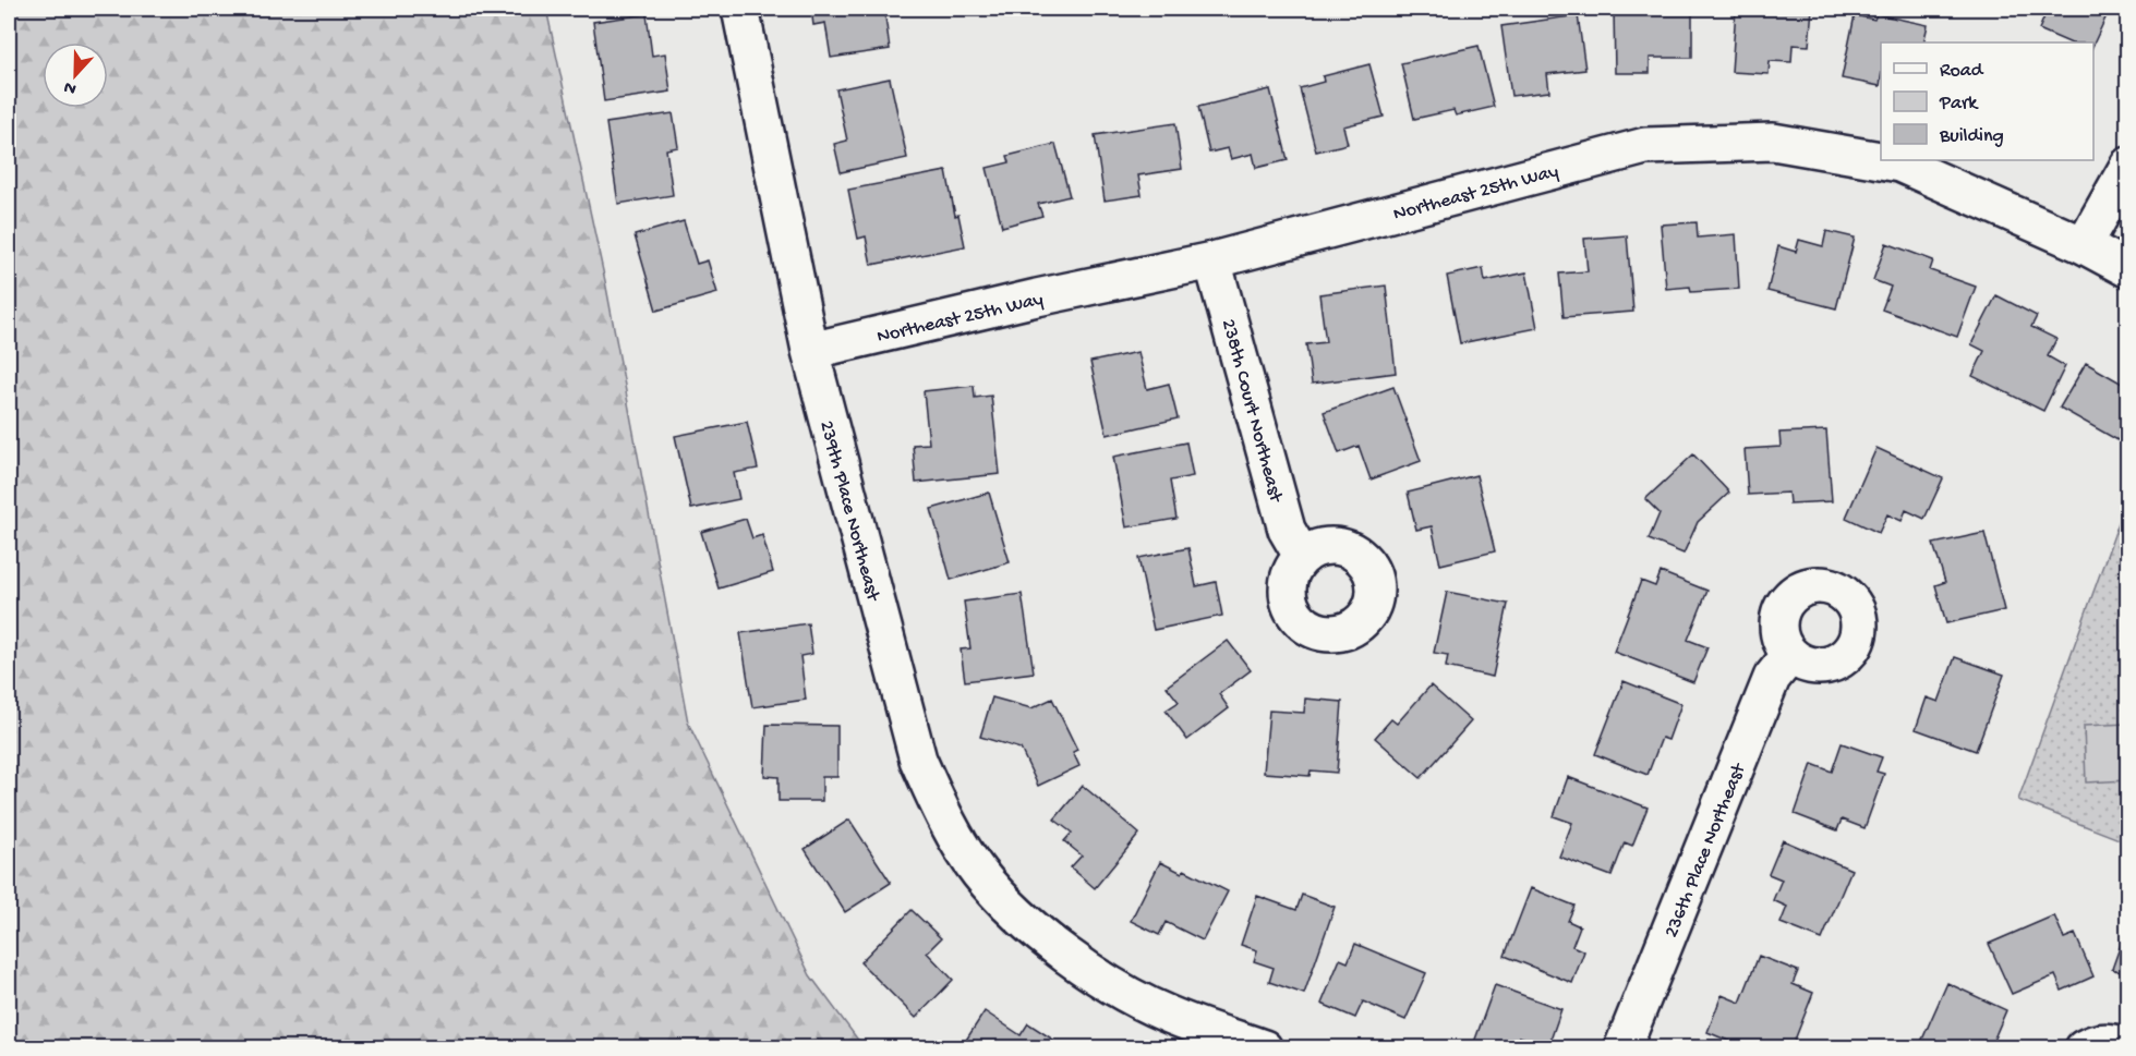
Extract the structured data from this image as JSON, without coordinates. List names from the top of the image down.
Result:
{
  "streets": {
    "street": [
      "Northeast 25th Way",
      "238th Court Northeast",
      "239th Place Northeast",
      "236th Place Northeast"
    ]
  },
  "crossings": [
    ["Northeast 25th Way", "238th Court Northeast"],
    ["Northeast 25th Way", "239th Place Northeast"]
  ],
  "legend": ["Road", "Park", "Building"],
  "north": "bottom"
}
